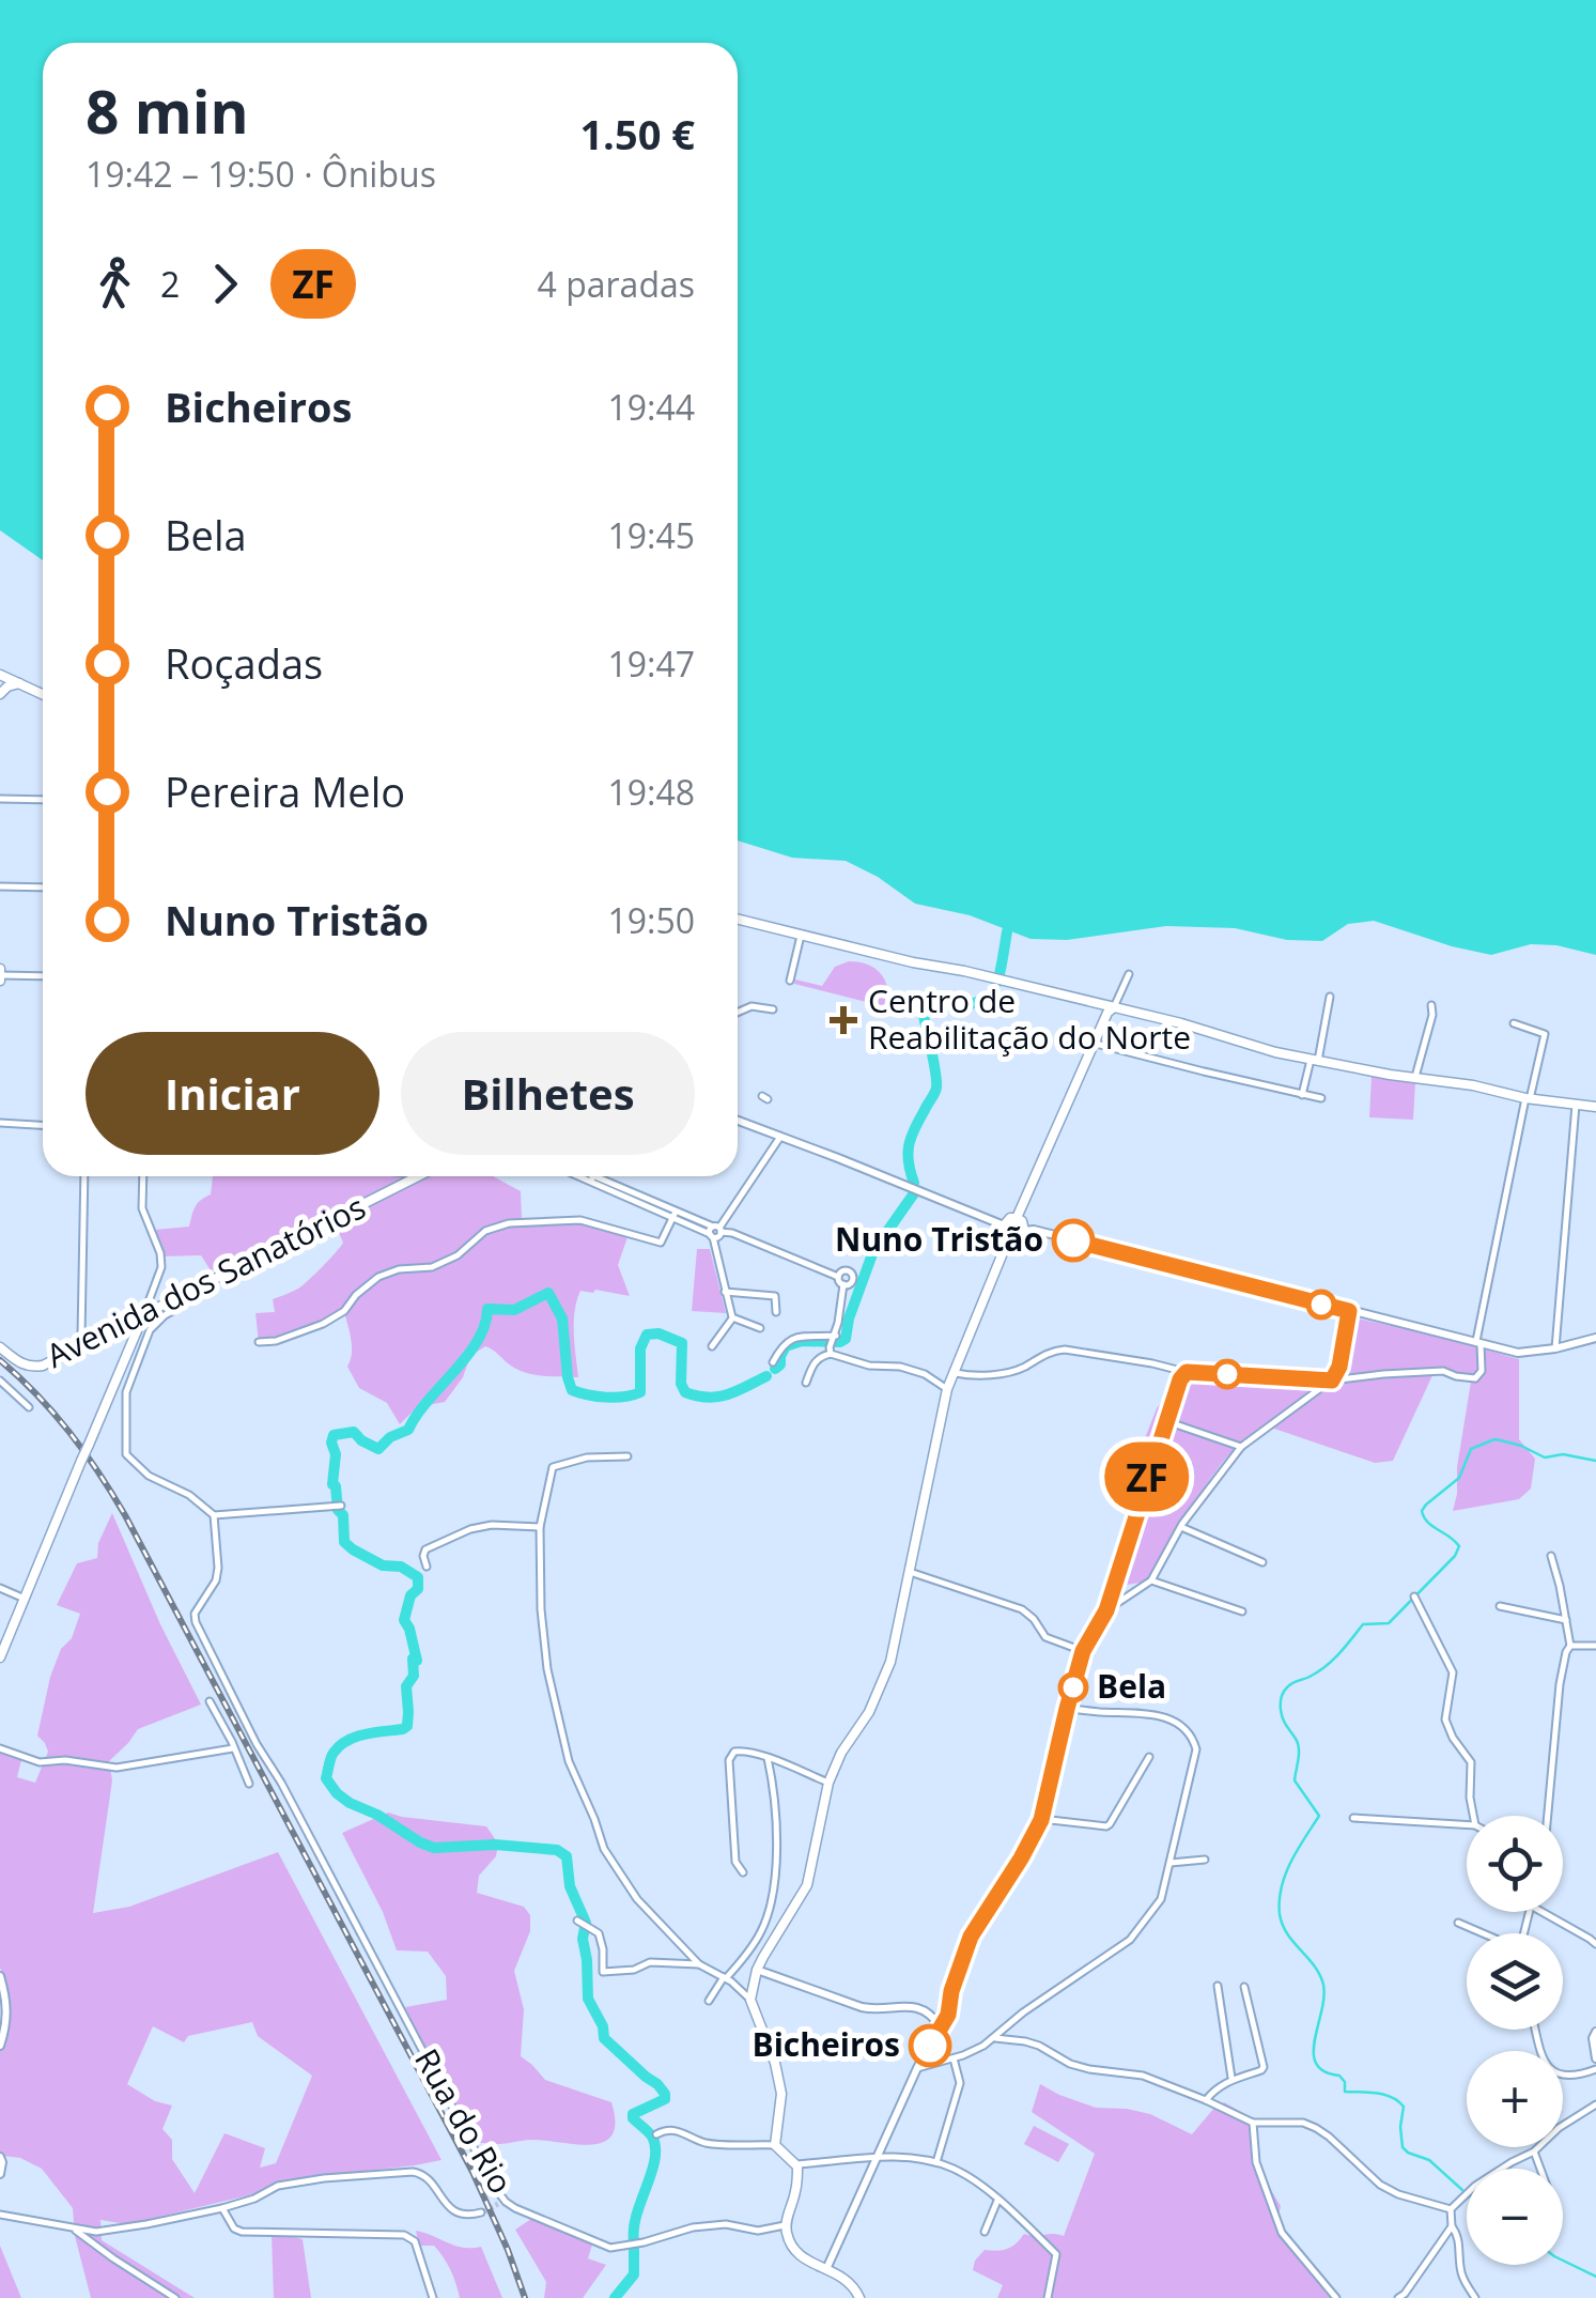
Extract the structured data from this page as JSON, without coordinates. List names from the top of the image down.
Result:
{
  "streets": {
    "main road": ["Avenida dos Sanatórios"],
    "street": ["Rua do Rio"]
  },
  "places": {
    "health": ["Centro de Reabilitação do Norte"],
    "other": ["Nuno Tristão", "Bela", "Bicheiros"]
  },
  "lines": ["bus line ZF"],
  "page": {
    "on_map": "ZF",
    "heading": ["8 min", "19:42 – 19:50 · Ônibus", "1.50 €"],
    "legs": ["2", "ZF", "4 paradas"],
    "list": [
      {
        "name": "Bicheiros",
        "value": "19:44"
      },
      {
        "name": "Bela",
        "value": "19:45"
      },
      {
        "name": "Roçadas",
        "value": "19:47"
      },
      {
        "name": "Pereira Melo",
        "value": "19:48"
      },
      {
        "name": "Nuno Tristão",
        "value": "19:50"
      }
    ],
    "buttons": ["Iniciar", "Bilhetes"],
    "map_buttons": ["+", "−"]
  }
}
